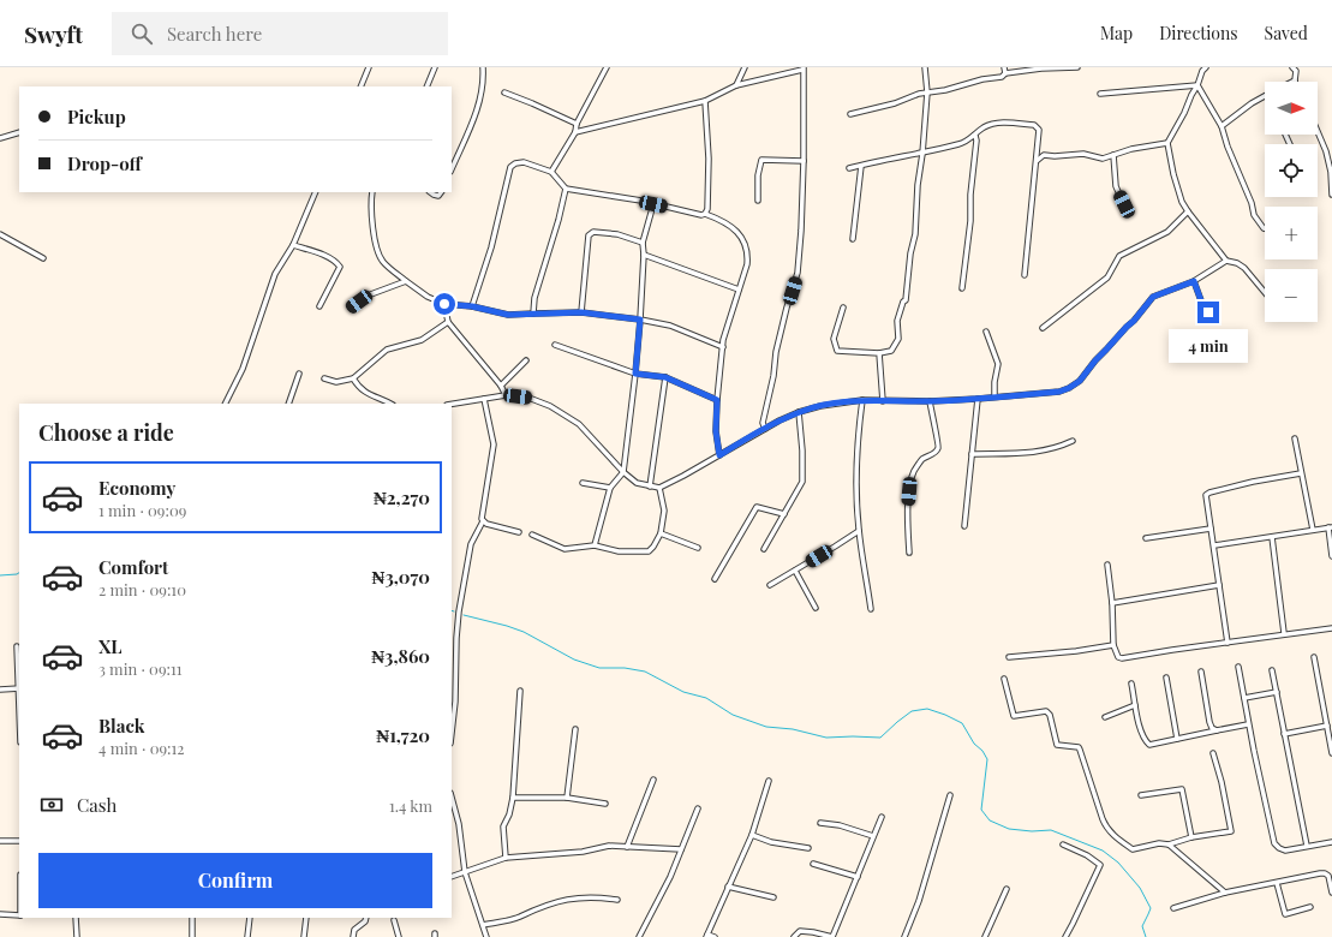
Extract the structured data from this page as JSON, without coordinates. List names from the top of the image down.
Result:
{
  "north": "right",
  "page": {
    "header": "Swyft",
    "search": "Search here",
    "nav": ["Map", "Directions", "Saved"],
    "map_buttons": ["+", "−"],
    "banner": ["Pickup", "Drop-off"],
    "bubble": "4 min",
    "heading": "Choose a ride",
    "list": [
      {
        "name": "Economy",
        "note": "1 min · 09:09",
        "value": "₦2,270"
      },
      {
        "name": "Comfort",
        "note": "2 min · 09:10",
        "value": "₦3,070"
      },
      {
        "name": "XL",
        "note": "3 min · 09:11",
        "value": "₦3,860"
      },
      {
        "name": "Black",
        "note": "4 min · 09:12",
        "value": "₦1,720"
      }
    ],
    "pay": ["Cash", "1.4 km"],
    "buttons": "Confirm"
  }
}
